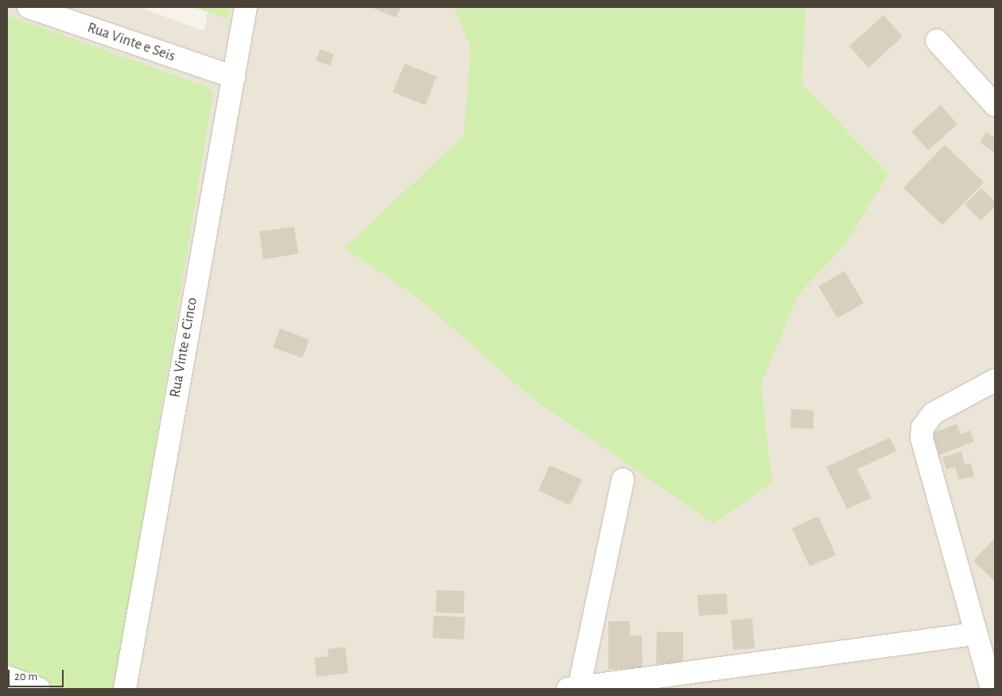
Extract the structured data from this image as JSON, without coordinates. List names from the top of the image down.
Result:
{
  "streets": {
    "street": ["Rua Vinte e Seis", "Rua Vinte e Cinco"]
  },
  "crossings": [
    ["Rua Vinte e Seis", "Rua Vinte e Cinco"]
  ],
  "scale_bar": "20 m"
}
